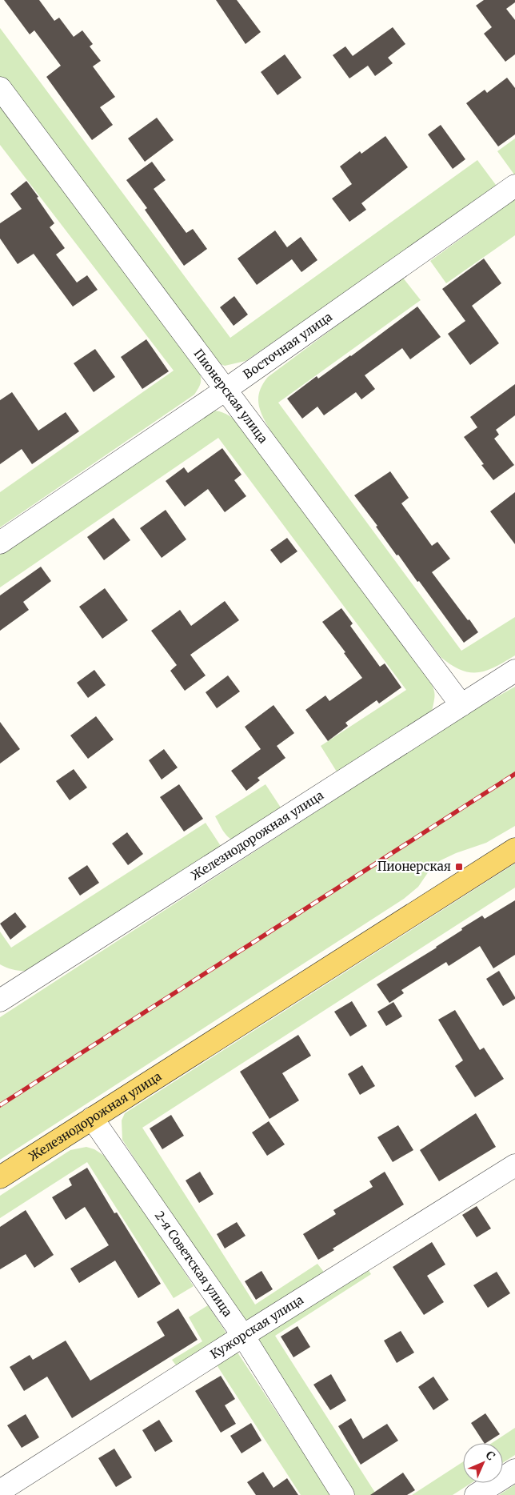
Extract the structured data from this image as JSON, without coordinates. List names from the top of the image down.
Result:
{
  "streets": {
    "main road": ["Железнодорожная улица"],
    "street": [
      "Восточная улица",
      "Пионерская улица",
      "2-я Советская улица",
      "Кужорская улица"
    ]
  },
  "crossings": [
    ["Восточная улица", "Пионерская улица"],
    ["Пионерская улица", "Железнодорожная улица"],
    ["Железнодорожная улица", "2-я Советская улица"],
    ["2-я Советская улица", "Кужорская улица"]
  ],
  "places": {
    "transit": ["Пионерская"]
  },
  "north": "top right"
}
